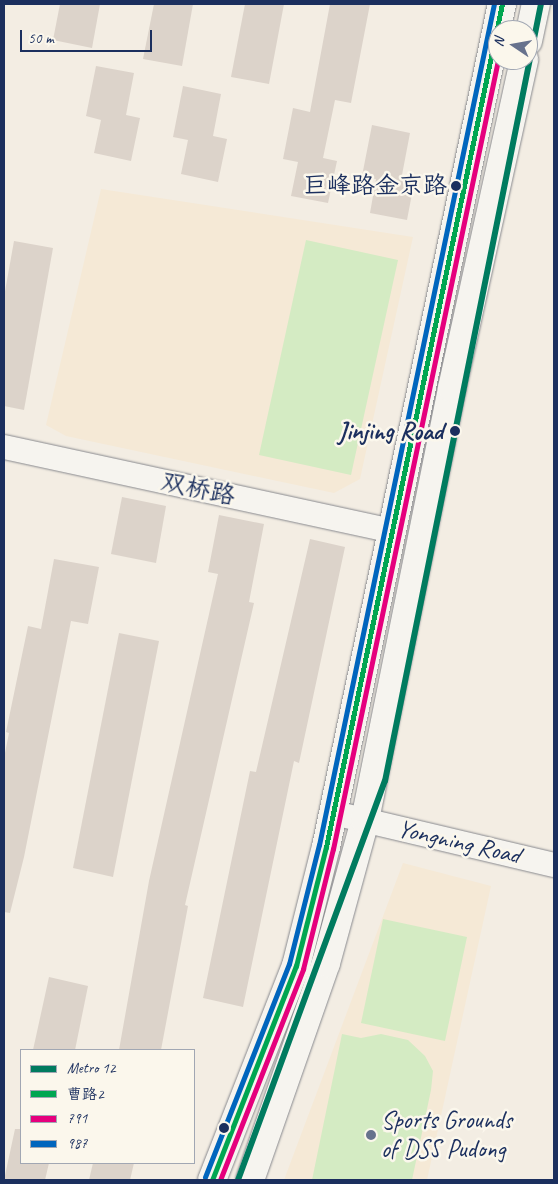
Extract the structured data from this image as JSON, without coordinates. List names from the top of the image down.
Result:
{
  "streets": {
    "street": ["双桥路", "Yongning Road"]
  },
  "places": ["巨峰路金京路", "Jinjing Road", "Sports Grounds of DSS Pudong"],
  "lines": [
    "metro line 12",
    "transit line 曹路2",
    "transit line 987",
    "transit line 791"
  ],
  "legend": [
    "Metro 12",
    "曹路2",
    "791",
    "987"
  ],
  "scale_bar": "50 m",
  "north": "left"
}
